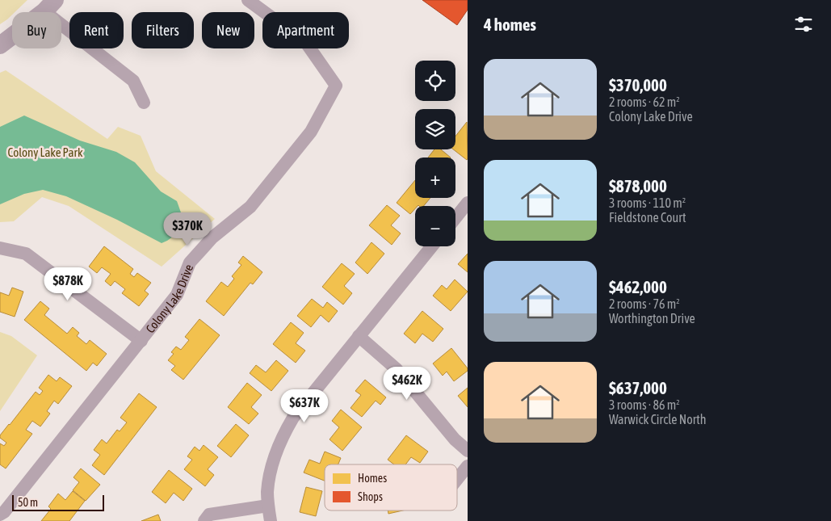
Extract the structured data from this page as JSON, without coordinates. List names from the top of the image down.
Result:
{
  "streets": {
    "street": ["Colony Lake Drive"]
  },
  "parks": ["Colony Lake Park"],
  "legend": ["Homes", "Shops"],
  "scale_bar": "50 m",
  "page": {
    "heading": "4 homes",
    "chip": [
      "Buy",
      "Rent",
      "Filters",
      "New",
      "Apartment"
    ],
    "list": [
      {
        "name": "$370,000",
        "note": "2 rooms · 62 m² · Colony Lake Drive"
      },
      {
        "name": "$878,000",
        "note": "3 rooms · 110 m² · Fieldstone Court"
      },
      {
        "name": "$462,000",
        "note": "2 rooms · 76 m² · Worthington Drive"
      },
      {
        "name": "$637,000",
        "note": "3 rooms · 86 m² · Warwick Circle North"
      }
    ],
    "map_buttons": ["+", "−"],
    "price": [
      "$370K",
      "$878K",
      "$462K",
      "$637K"
    ],
    "scale": "50 m"
  }
}
